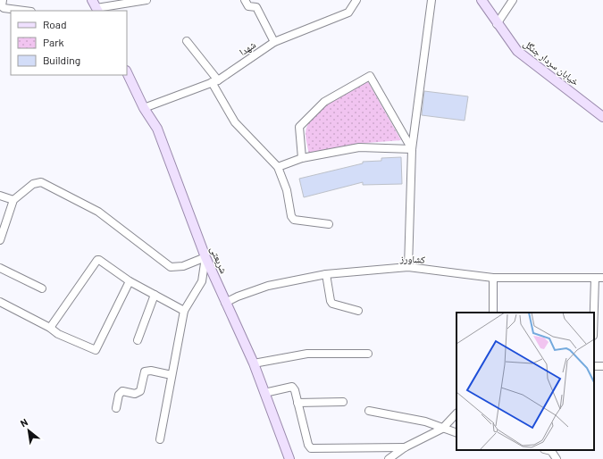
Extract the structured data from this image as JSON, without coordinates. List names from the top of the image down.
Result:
{
  "streets": {
    "main road": ["خیابان سردار جنگل", "شریعتی"],
    "street": ["شهدا", "کشاورز"]
  },
  "crossings": [
    ["شهدا", "شریعتی"],
    ["کشاورز", "شریعتی"]
  ],
  "legend": ["Road", "Park", "Building"],
  "north": "top left"
}
